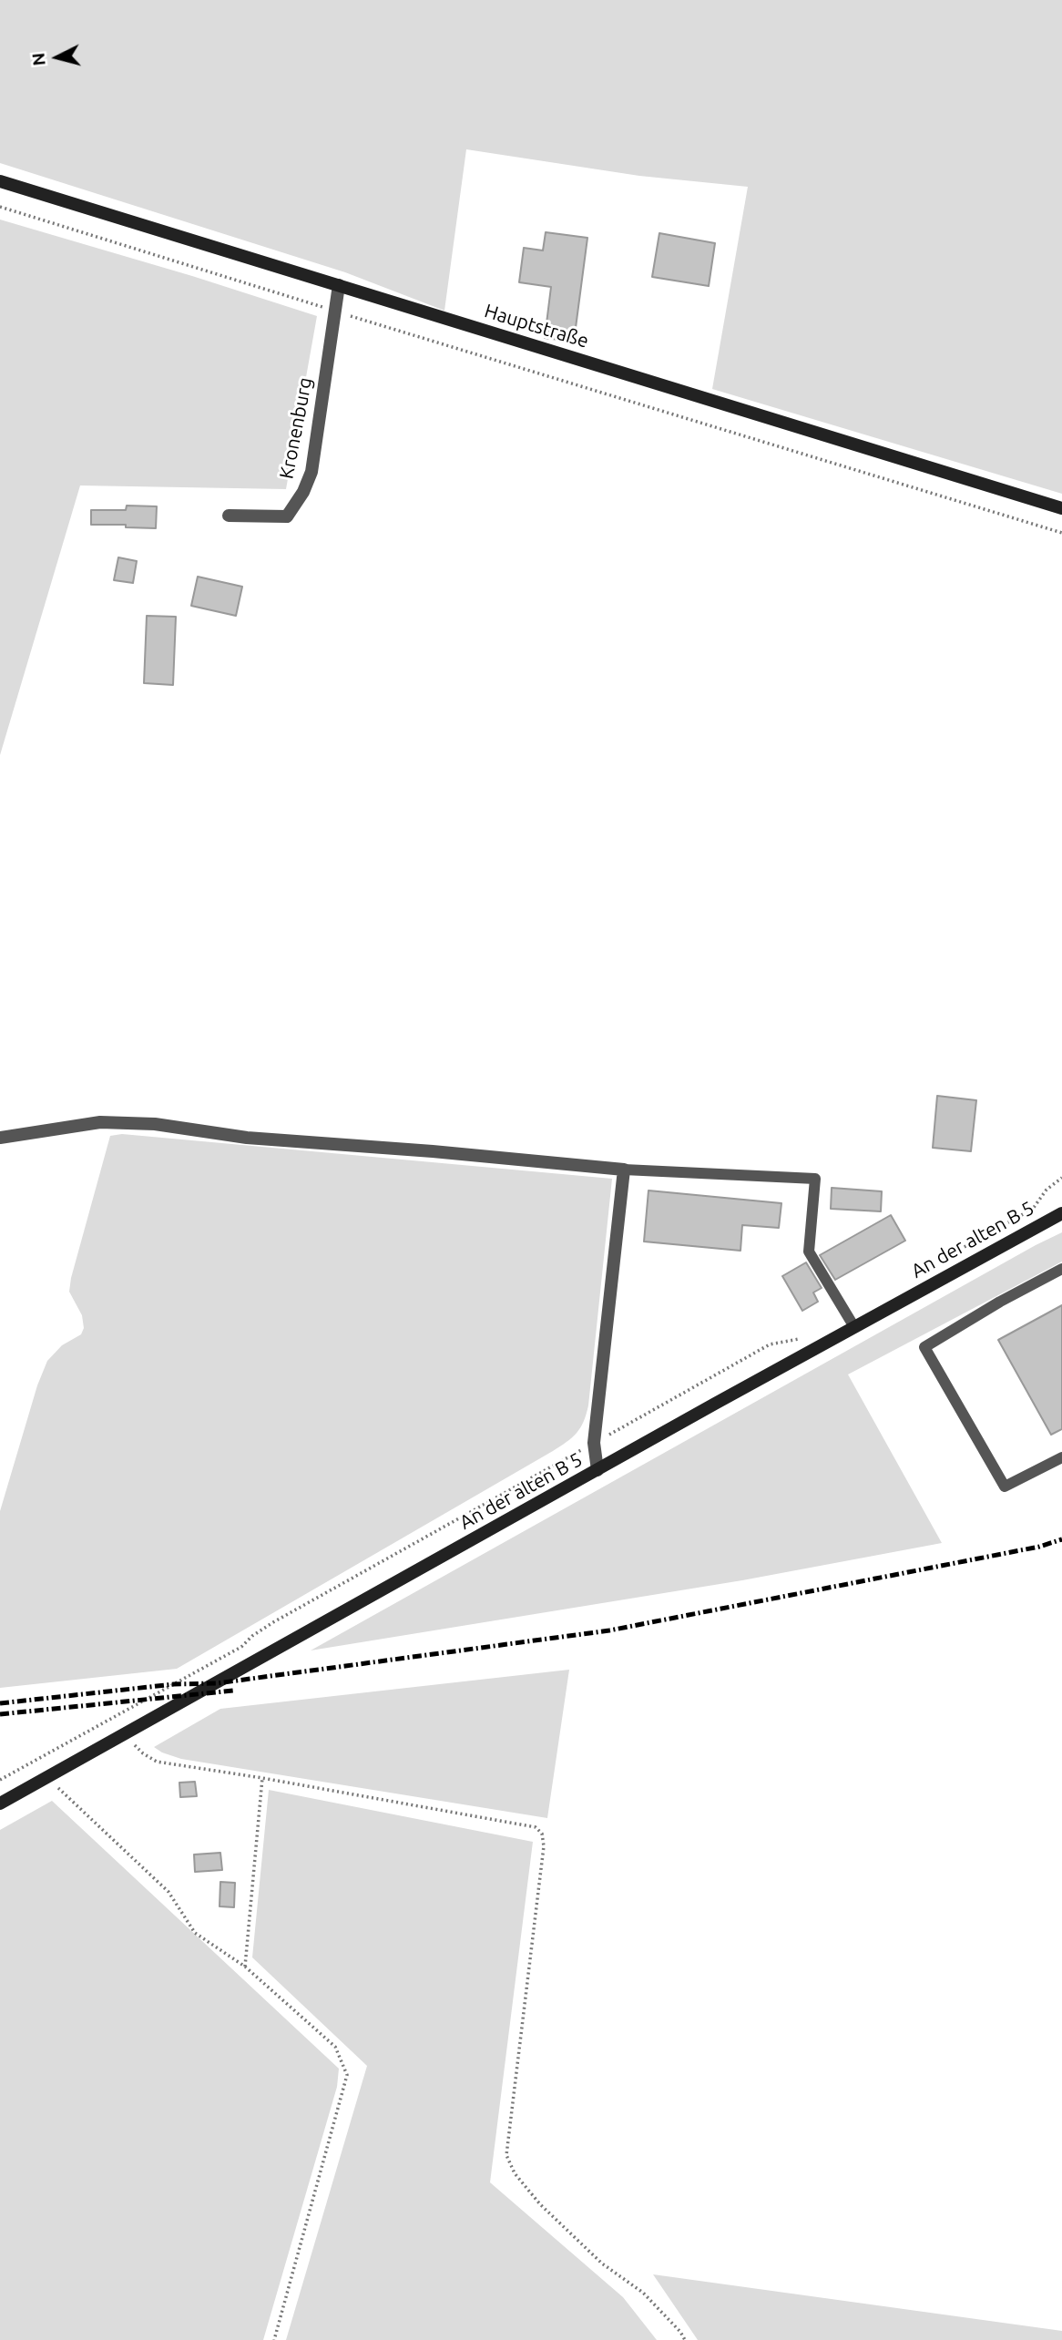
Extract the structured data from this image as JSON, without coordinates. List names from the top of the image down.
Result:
{
  "streets": {
    "main road": ["Hauptstraße", "An der alten B 5"],
    "street": ["Kronenburg"]
  },
  "crossings": [
    ["Hauptstraße", "Kronenburg"]
  ],
  "north": "left"
}
